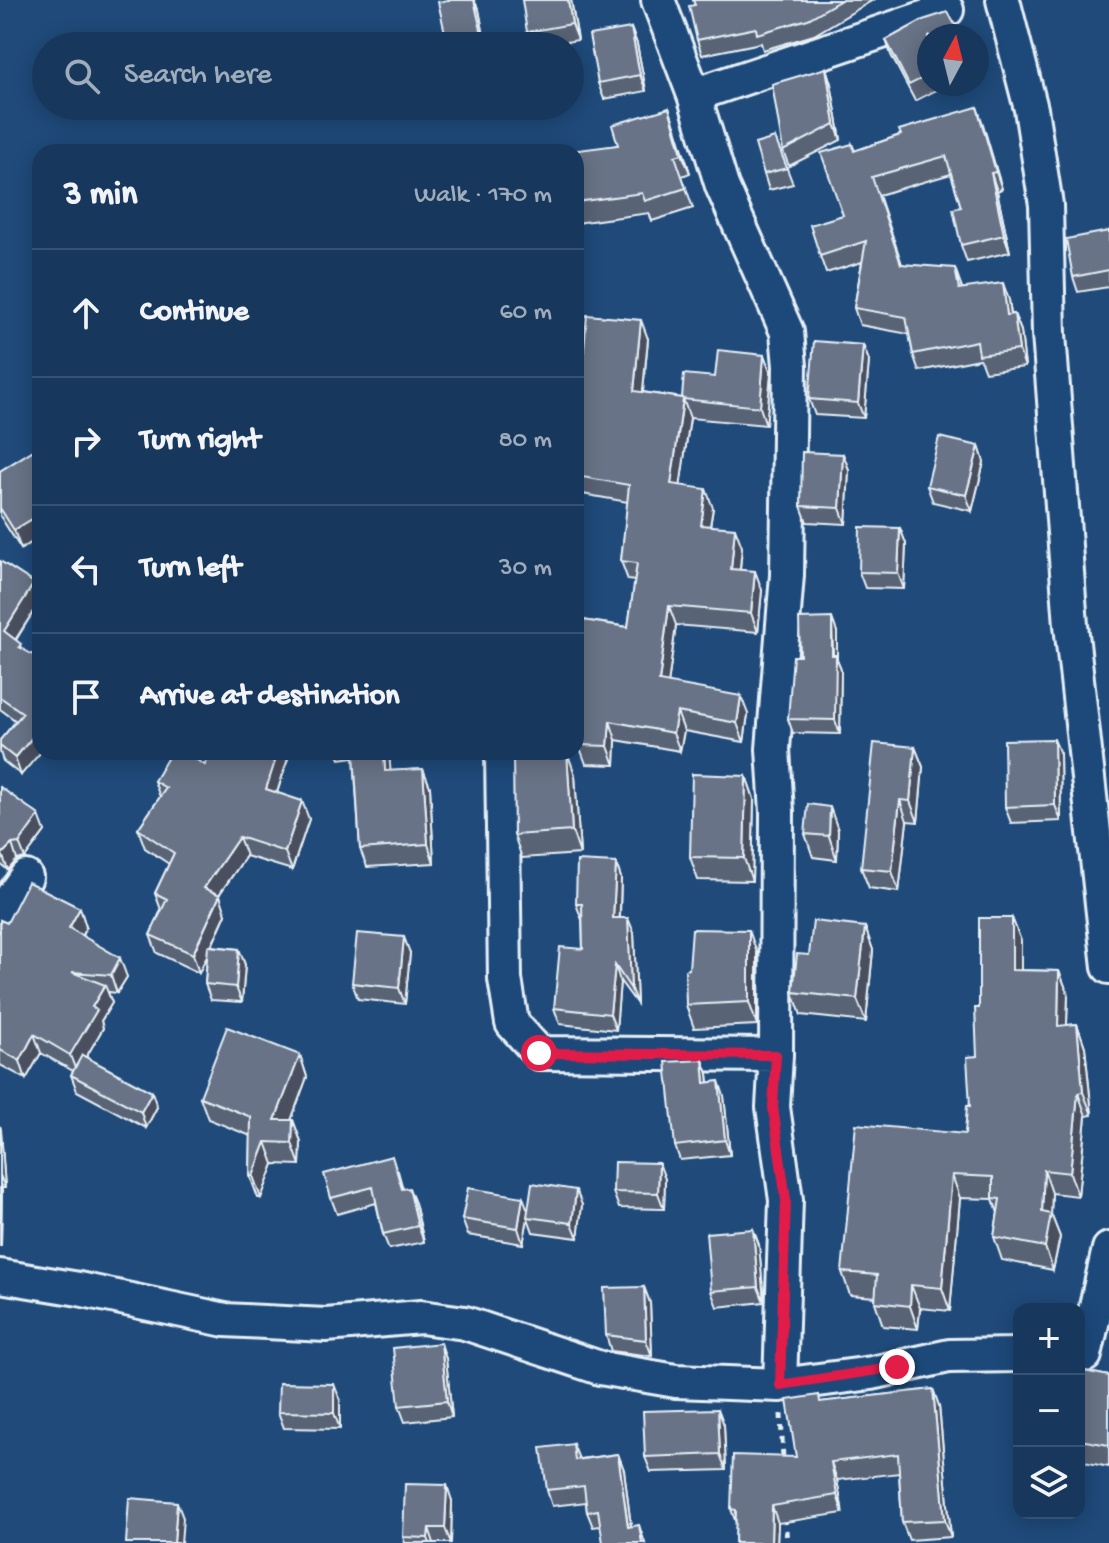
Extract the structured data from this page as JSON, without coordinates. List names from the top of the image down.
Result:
{
  "north": "top",
  "page": {
    "search": "Search here",
    "heading": ["3 min", "Walk · 170 m"],
    "list": [
      ["Continue", "60 m"],
      ["Turn right", "80 m"],
      ["Turn left", "30 m"],
      "Arrive at destination"
    ],
    "map_buttons": ["+", "−"]
  }
}
